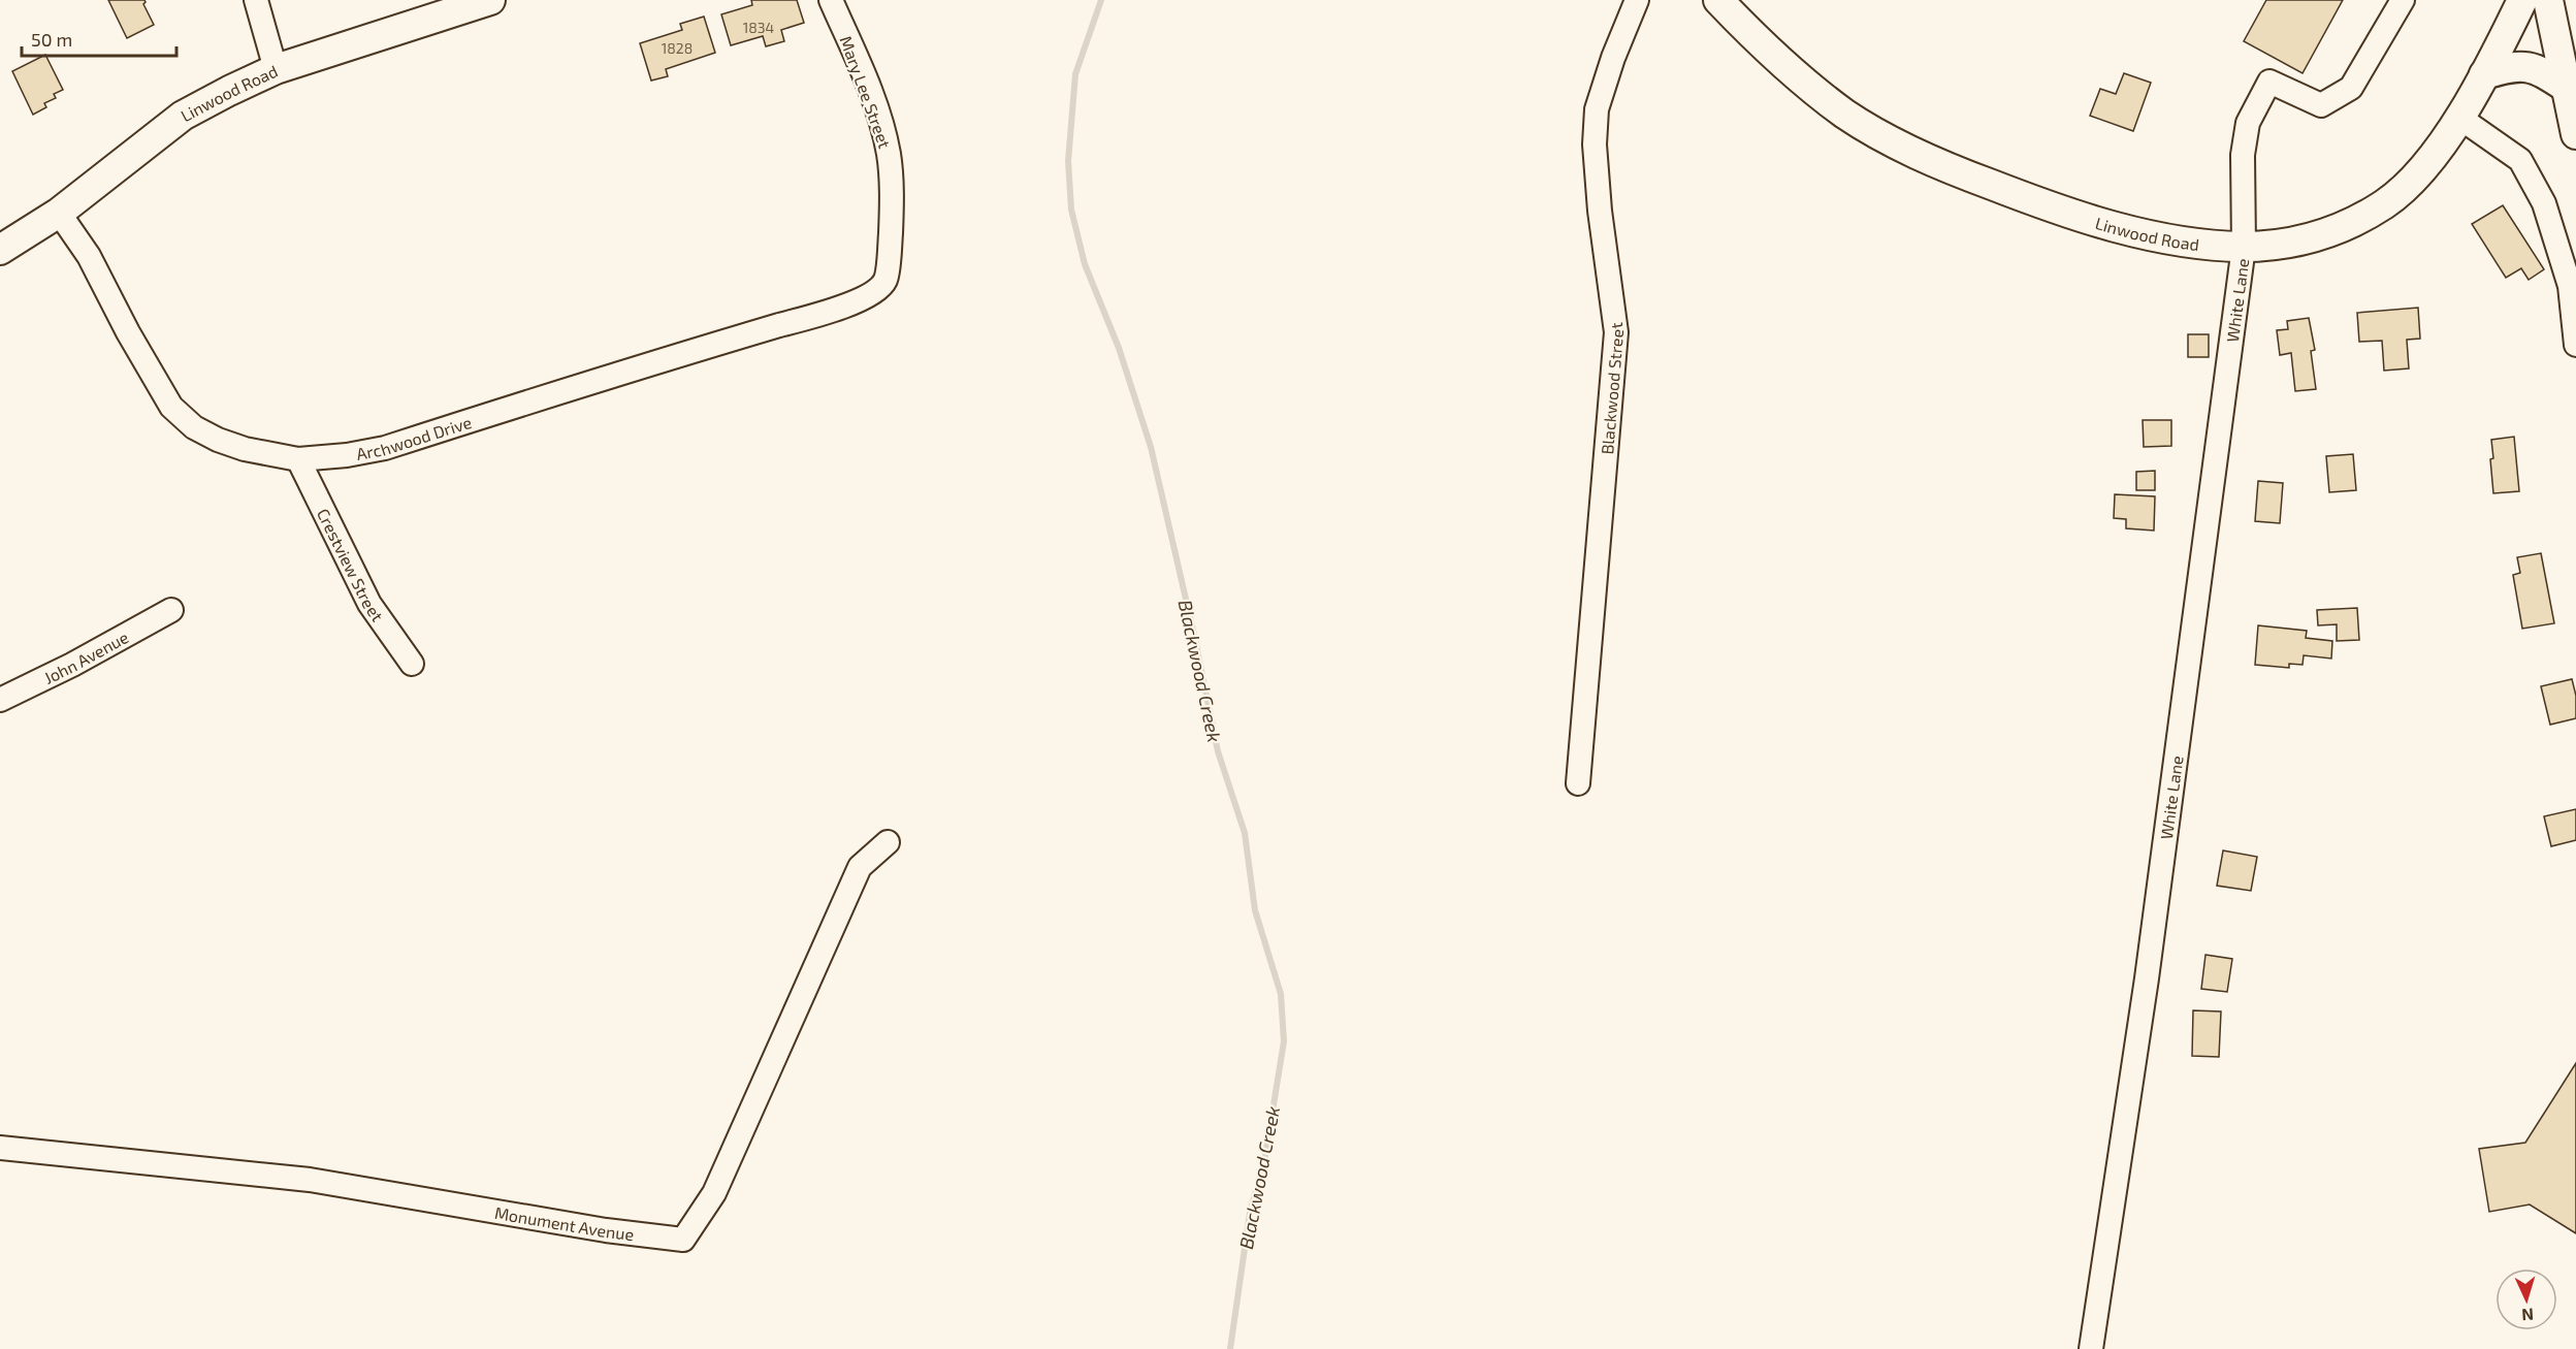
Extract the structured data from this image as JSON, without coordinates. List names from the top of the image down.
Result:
{
  "streets": {
    "main road": ["Linwood Road"],
    "street": [
      "Mary Lee Street",
      "White Lane",
      "Blackwood Street",
      "Archwood Drive",
      "Crestview Street",
      "John Avenue",
      "Monument Avenue"
    ]
  },
  "crossings": [
    ["Mary Lee Street", "Archwood Drive"],
    ["Linwood Road", "White Lane"],
    ["Linwood Road", "Archwood Drive"],
    ["Archwood Drive", "Crestview Street"]
  ],
  "water": ["Blackwood Creek"],
  "house_numbers": ["1834", "1828"],
  "scale_bar": "50 m",
  "north": "bottom"
}
